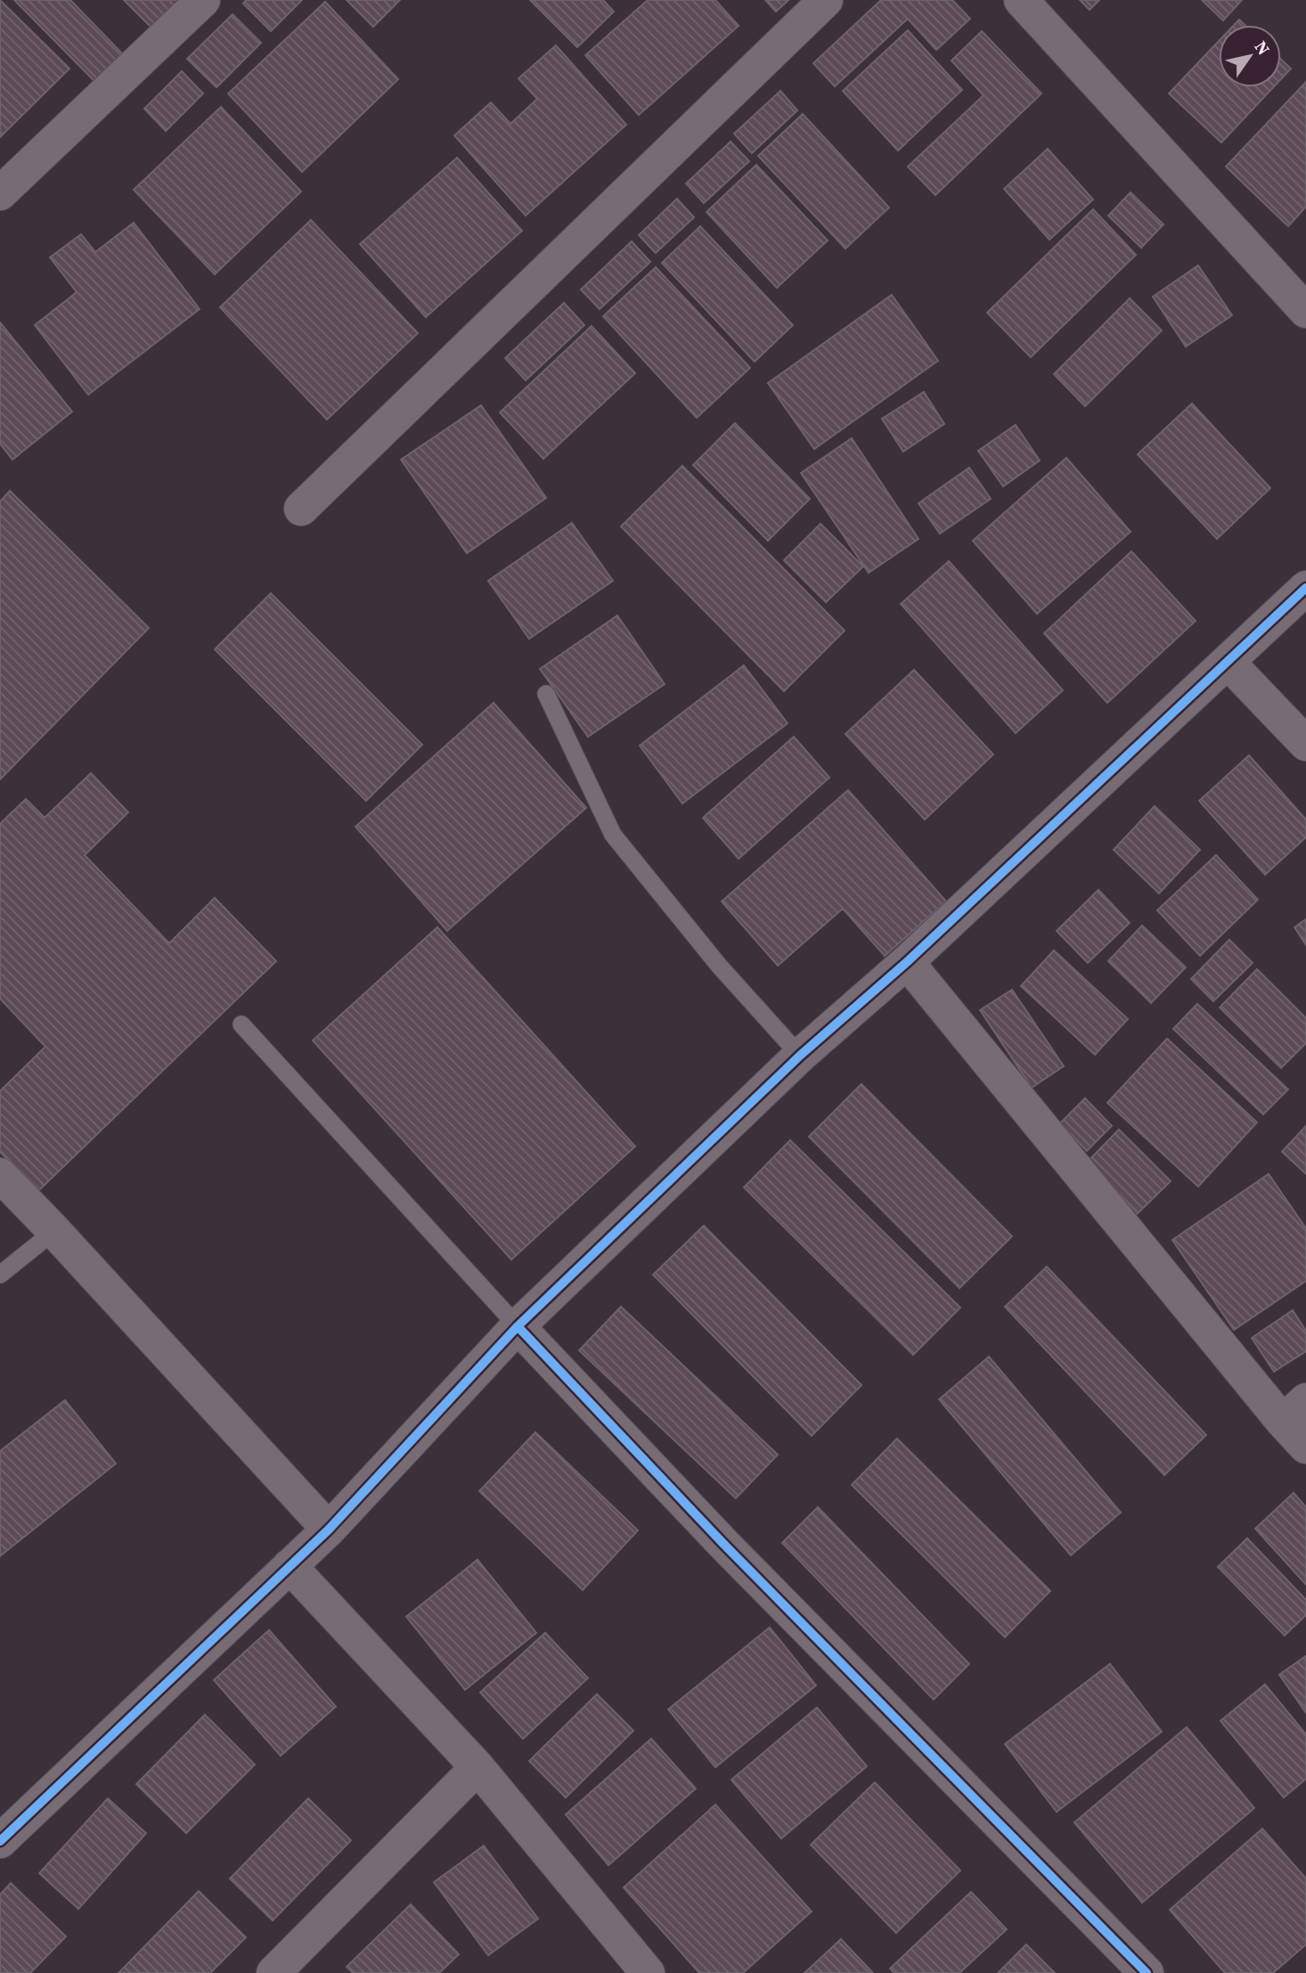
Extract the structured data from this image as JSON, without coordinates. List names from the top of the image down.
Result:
{
  "north": "top right"
}
